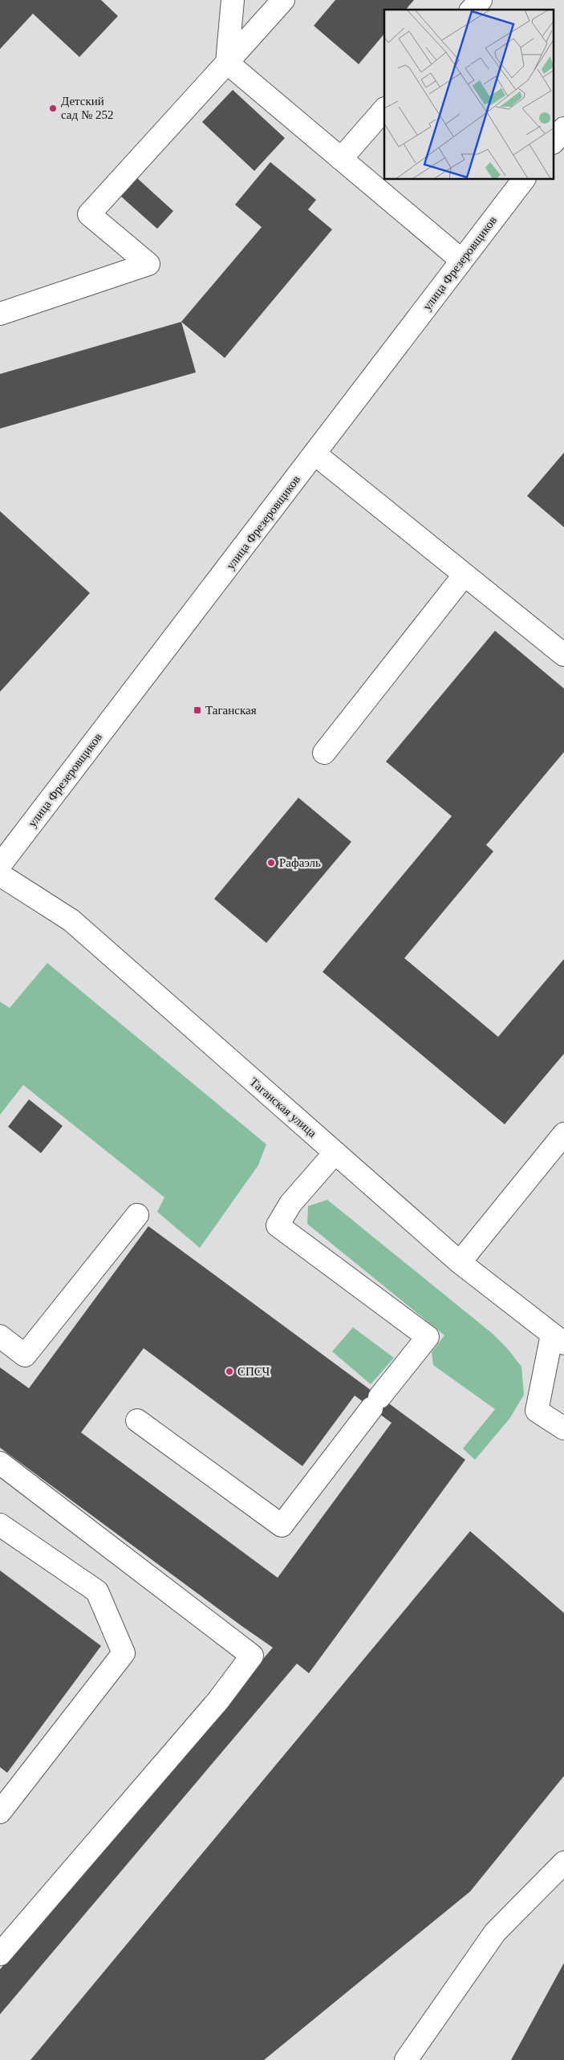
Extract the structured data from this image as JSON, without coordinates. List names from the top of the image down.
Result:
{
  "streets": {
    "main road": ["улица Фрезеровщиков", "Таганская улица"]
  },
  "places": {
    "other": ["Детский сад № 252", "Рафаэль", "СПСЧ"],
    "transit": ["Таганская"]
  }
}
